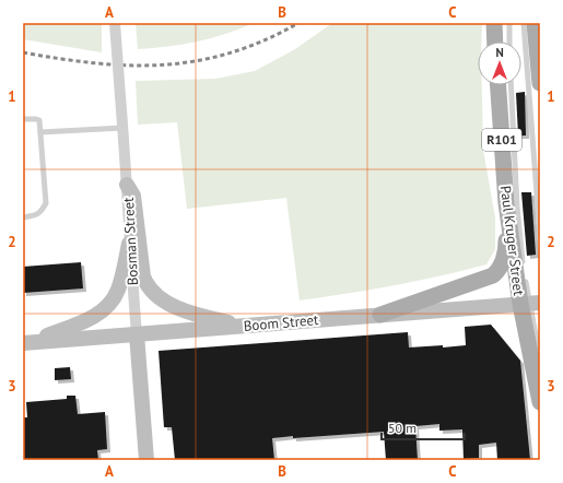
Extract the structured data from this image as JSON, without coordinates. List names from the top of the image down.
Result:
{
  "streets": {
    "main road": [
      "R101",
      "Paul Kruger Street",
      "Bosman Street",
      "Boom Street"
    ]
  },
  "crossings": [
    ["Paul Kruger Street", "Boom Street"],
    ["Bosman Street", "Boom Street"]
  ],
  "scale_bar": "50 m",
  "north": "top",
  "grid": {
    "columns": ["A", "B", "C"],
    "rows": ["1", "2", "3"]
  }
}
